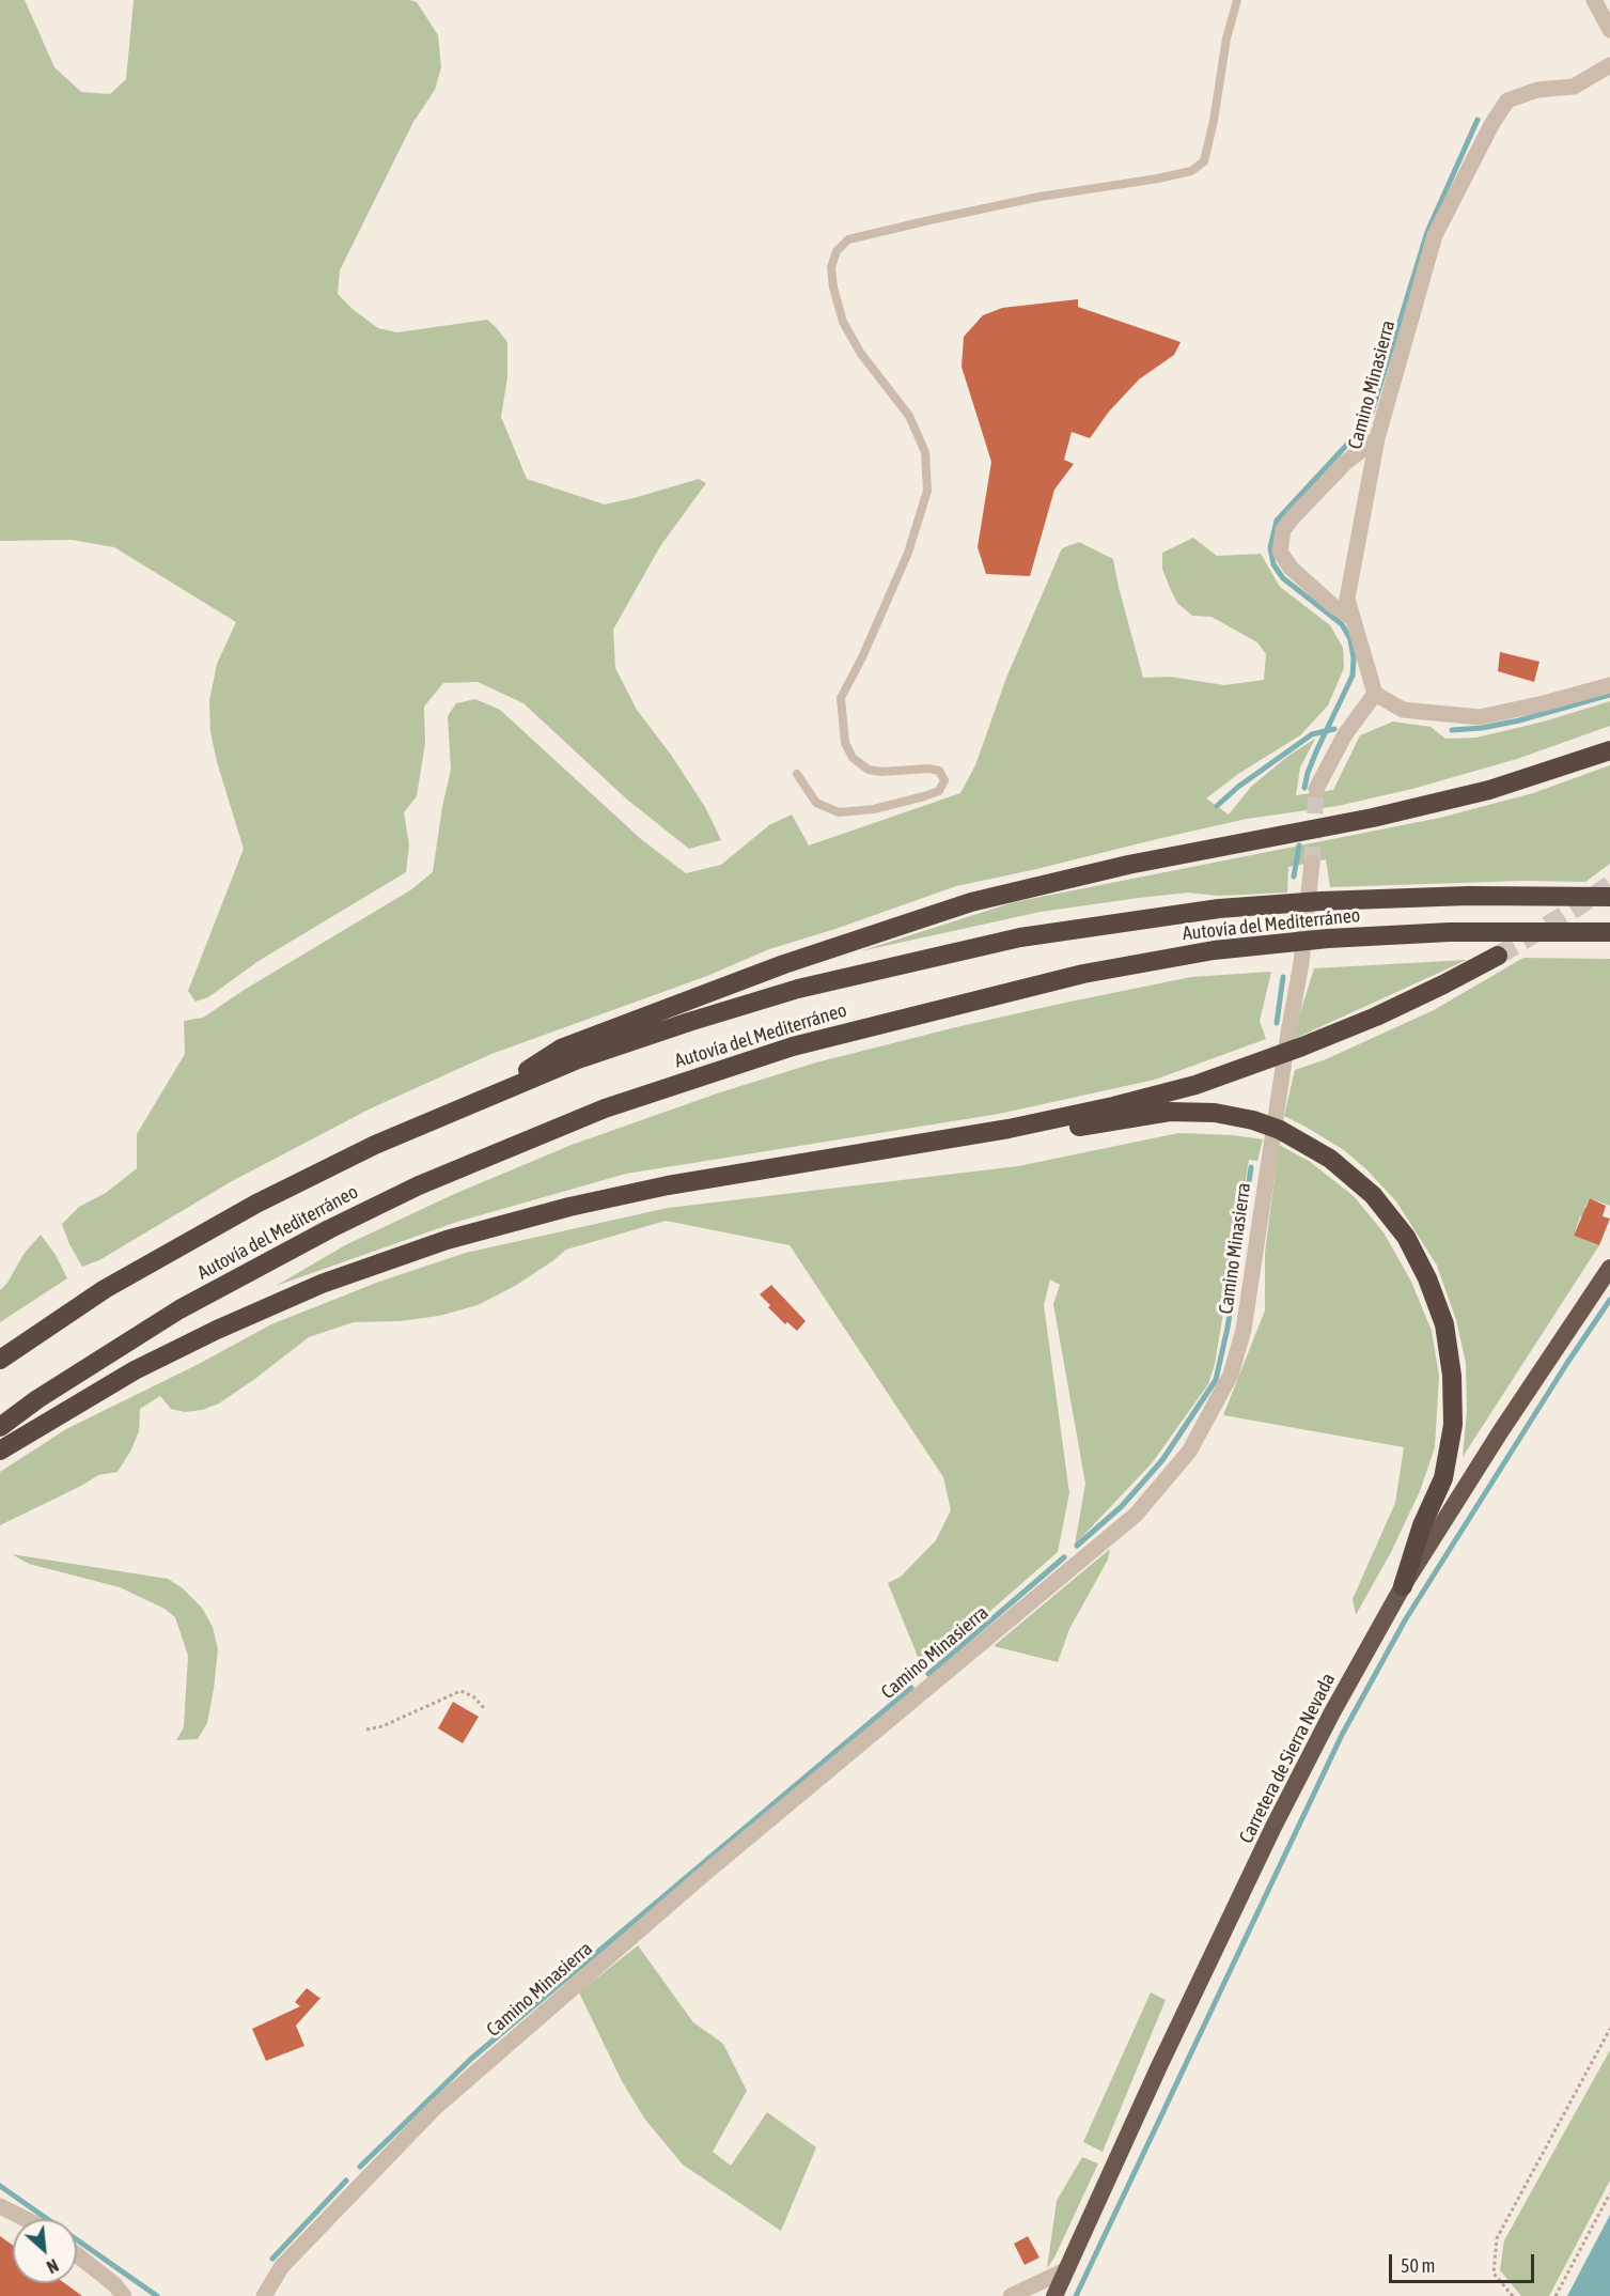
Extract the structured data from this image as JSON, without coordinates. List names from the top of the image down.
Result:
{
  "streets": {
    "highway": ["Autovía del Mediterráneo", "Carretera de Sierra Nevada"],
    "street": ["Camino Minasierra"]
  },
  "scale_bar": "50 m",
  "north": "bottom right"
}
